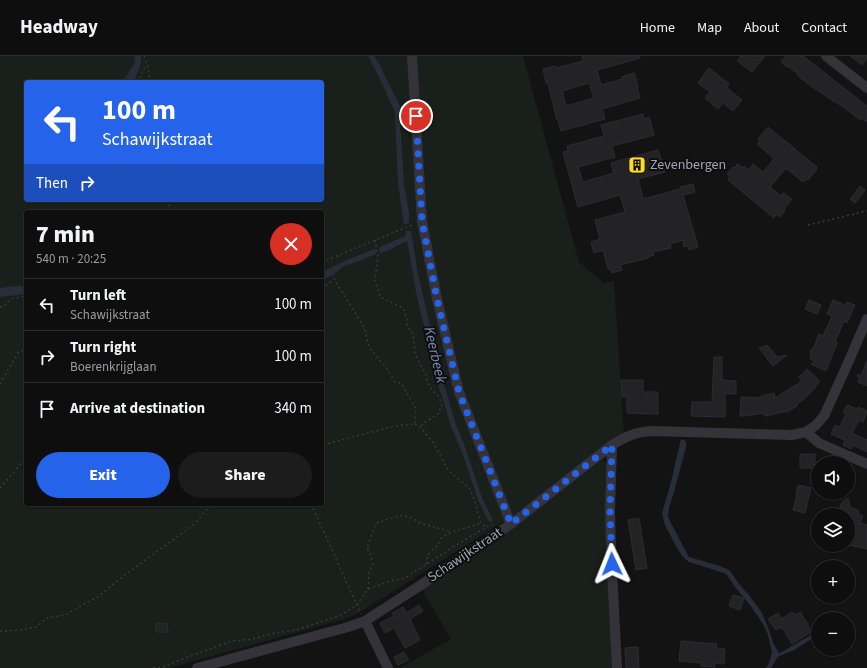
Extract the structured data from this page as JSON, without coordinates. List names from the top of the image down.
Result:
{
  "streets": {
    "street": ["Schawijkstraat"]
  },
  "water": ["Keerbeek"],
  "places": {
    "building": ["Zevenbergen"]
  },
  "page": {
    "header": "Headway",
    "nav": [
      "Home",
      "Map",
      "About",
      "Contact"
    ],
    "turn": ["100 m", "Schawijkstraat"],
    "then": "Then",
    "heading": ["7 min", "540 m · 20:25"],
    "list": [
      {
        "name": "Turn left",
        "note": "Schawijkstraat",
        "value": "100 m"
      },
      {
        "name": "Turn right",
        "note": "Boerenkrijglaan",
        "value": "100 m"
      },
      {
        "name": "Arrive at destination",
        "value": "340 m"
      }
    ],
    "buttons": ["Exit", "Share"],
    "map_buttons": ["+", "−"]
  }
}
